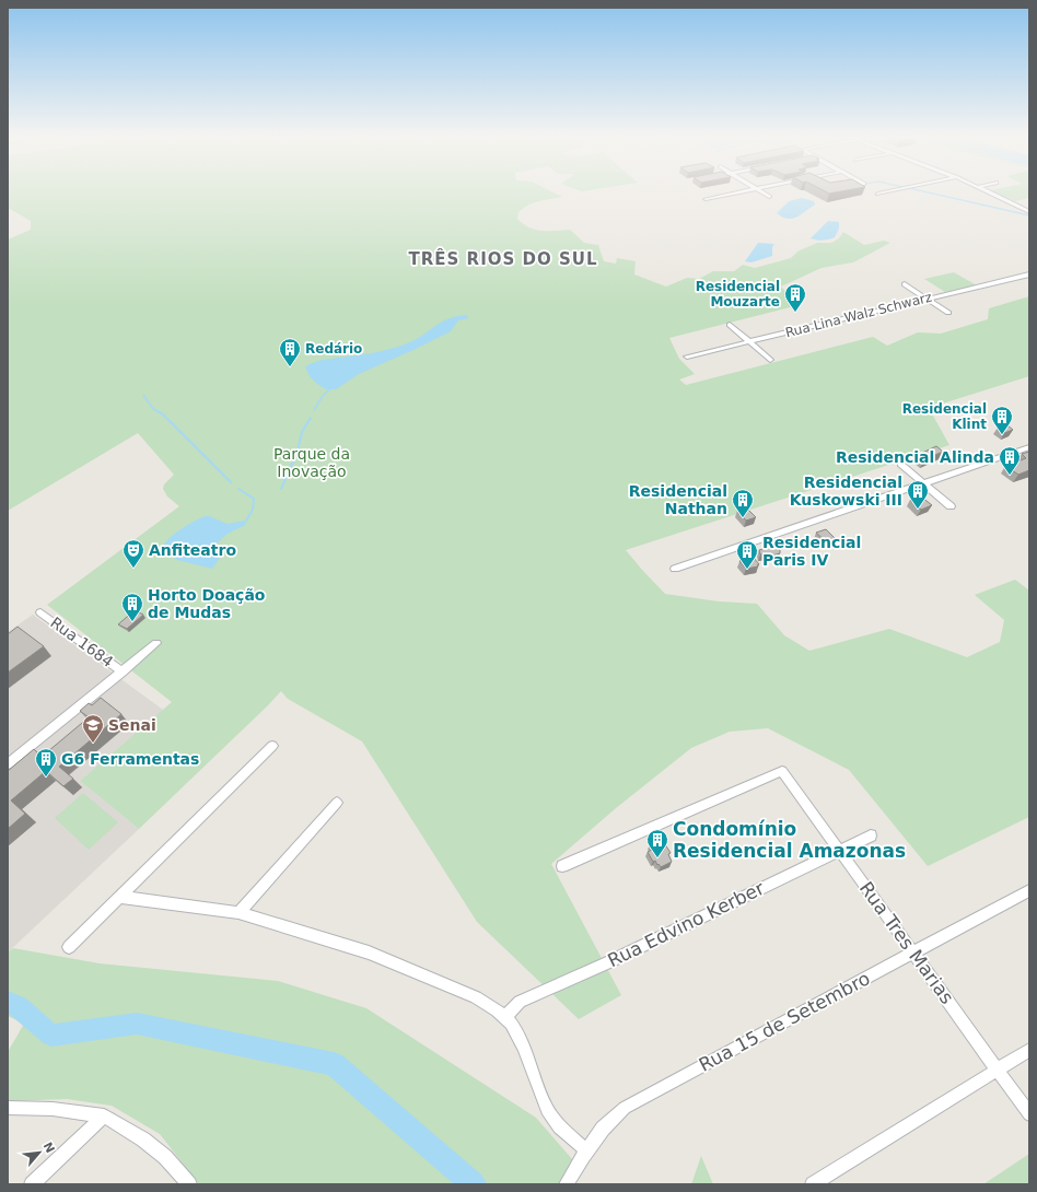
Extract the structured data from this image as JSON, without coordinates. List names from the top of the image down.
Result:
{
  "streets": {
    "street": [
      "Rua Lina Walz Schwarz",
      "Rua 1684",
      "Rua Edvino Kerber",
      "Rua Tres Marias",
      "Rua 15 de Setembro"
    ]
  },
  "crossings": [
    ["Rua Edvino Kerber", "Rua Tres Marias"],
    ["Rua Tres Marias", "Rua 15 de Setembro"]
  ],
  "districts": ["TRÊS RIOS DO SUL"],
  "parks": ["Parque da Inovação"],
  "places": {
    "building": [
      "Residencial Mouzarte",
      "Redário",
      "Residencial Klint",
      "Residencial Alinda",
      "Residencial Kuskowski III",
      "Residencial Nathan",
      "Residencial Paris IV",
      "Horto Doação de Mudas",
      "G6 Ferramentas",
      "Condomínio Residencial Amazonas"
    ],
    "theatre": ["Anfiteatro"],
    "school or university": ["Senai"]
  },
  "north": "top right"
}
